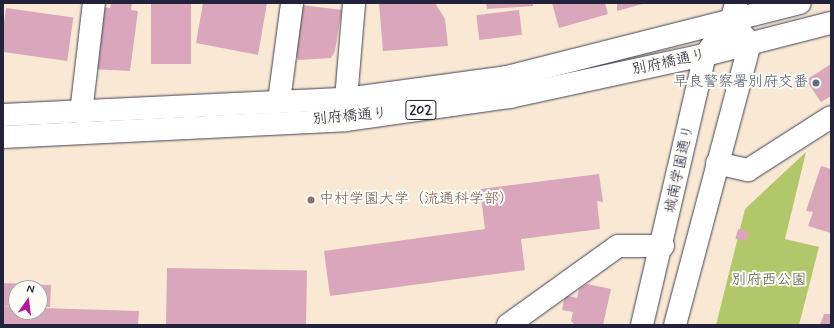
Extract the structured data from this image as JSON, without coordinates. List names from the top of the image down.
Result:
{
  "streets": {
    "main road": ["別府橋通り", "202", "城南学園通り"]
  },
  "crossings": [
    ["別府橋通り", "城南学園通り"]
  ],
  "parks": ["別府西公園"],
  "places": ["早良警察署別府交番", "中村学園大学（流通科学部）"],
  "north": "top"
}
